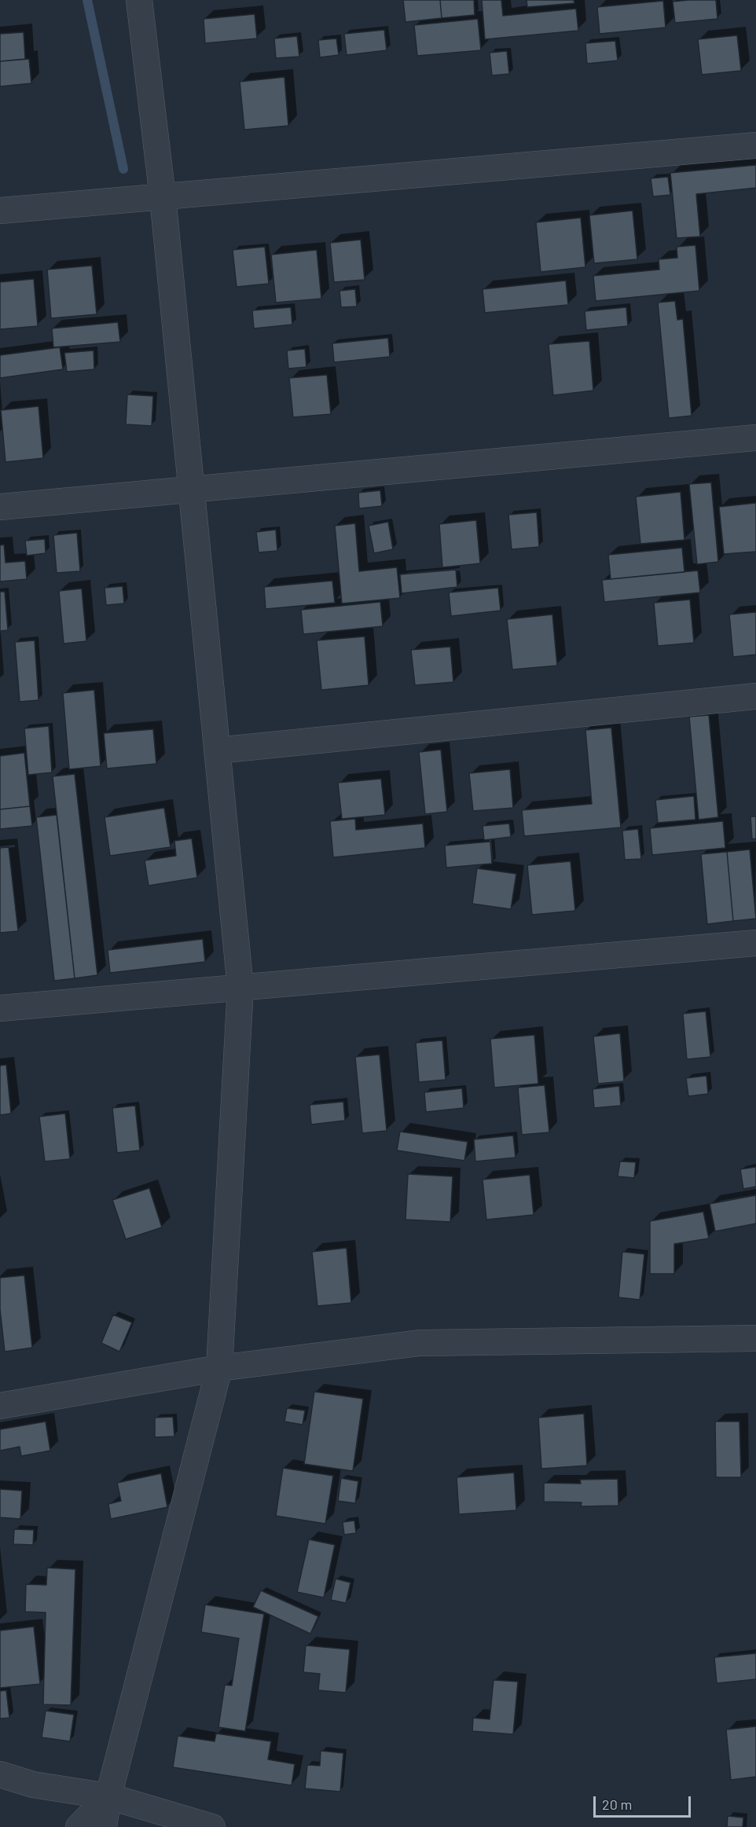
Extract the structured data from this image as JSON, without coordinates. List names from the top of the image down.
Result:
{
  "scale_bar": "20 m"
}
